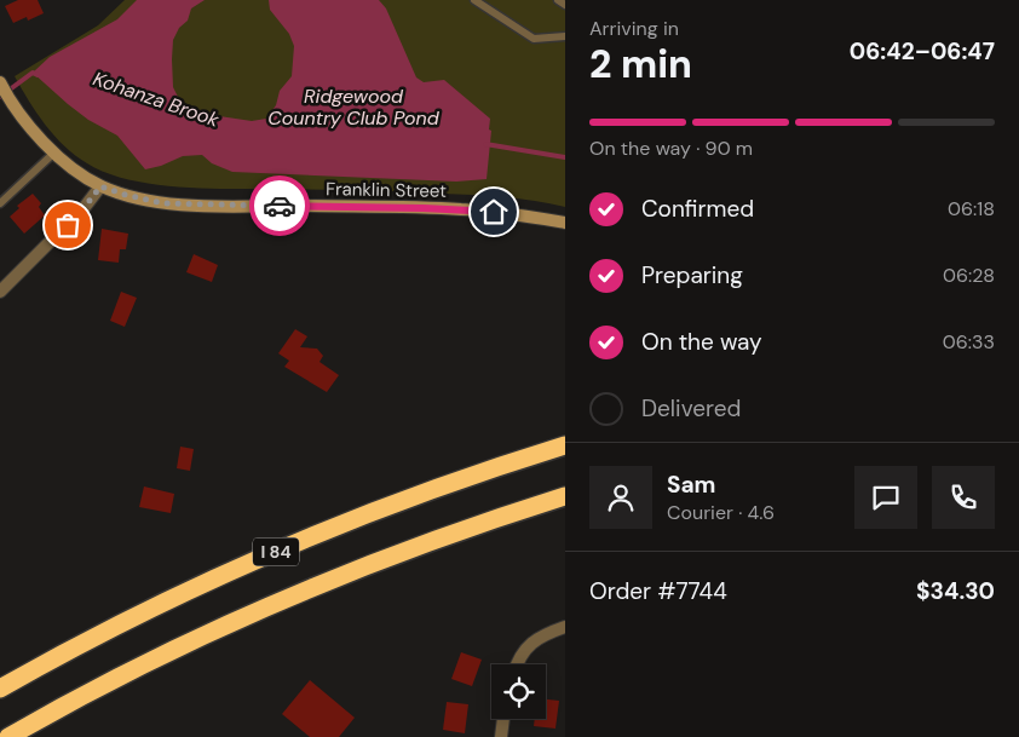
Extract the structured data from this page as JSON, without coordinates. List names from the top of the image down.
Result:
{
  "streets": {
    "highway": ["I 84"],
    "main road": ["Franklin Street"]
  },
  "water": ["Ridgewood Country Club Pond", "Kohanza Brook"],
  "page": {
    "heading": ["2 min", "Arriving in", "06:42–06:47"],
    "panel": [
      "Sam",
      "Courier · 4.6",
      "Order #7744",
      "$34.30"
    ],
    "bar": "On the way · 90 m",
    "list": [
      ["Confirmed", "06:18"],
      ["Preparing", "06:28"],
      ["On the way", "06:33"],
      "Delivered"
    ]
  }
}
